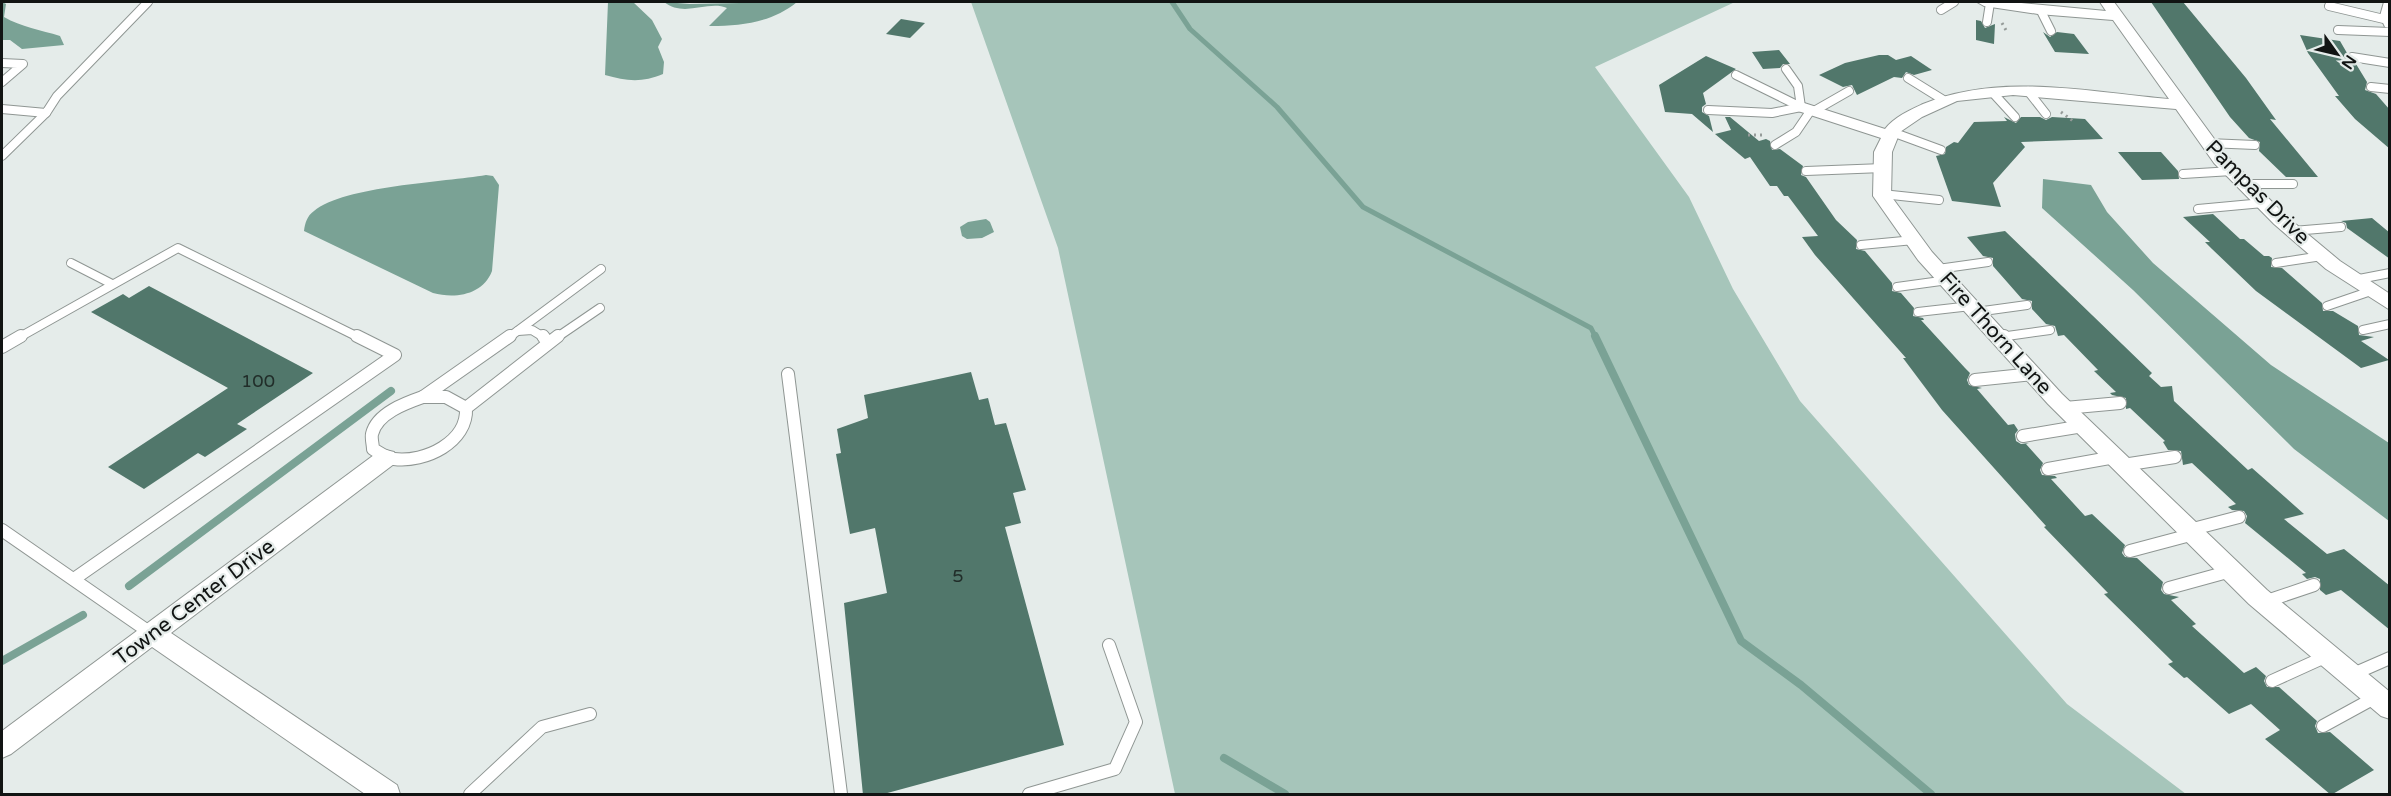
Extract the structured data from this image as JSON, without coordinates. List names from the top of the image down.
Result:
{
  "streets": {
    "street": ["Pampas Drive", "Fire Thorn Lane", "Towne Center Drive"]
  },
  "house_numbers": ["100", "5"],
  "north": "bottom right"
}
